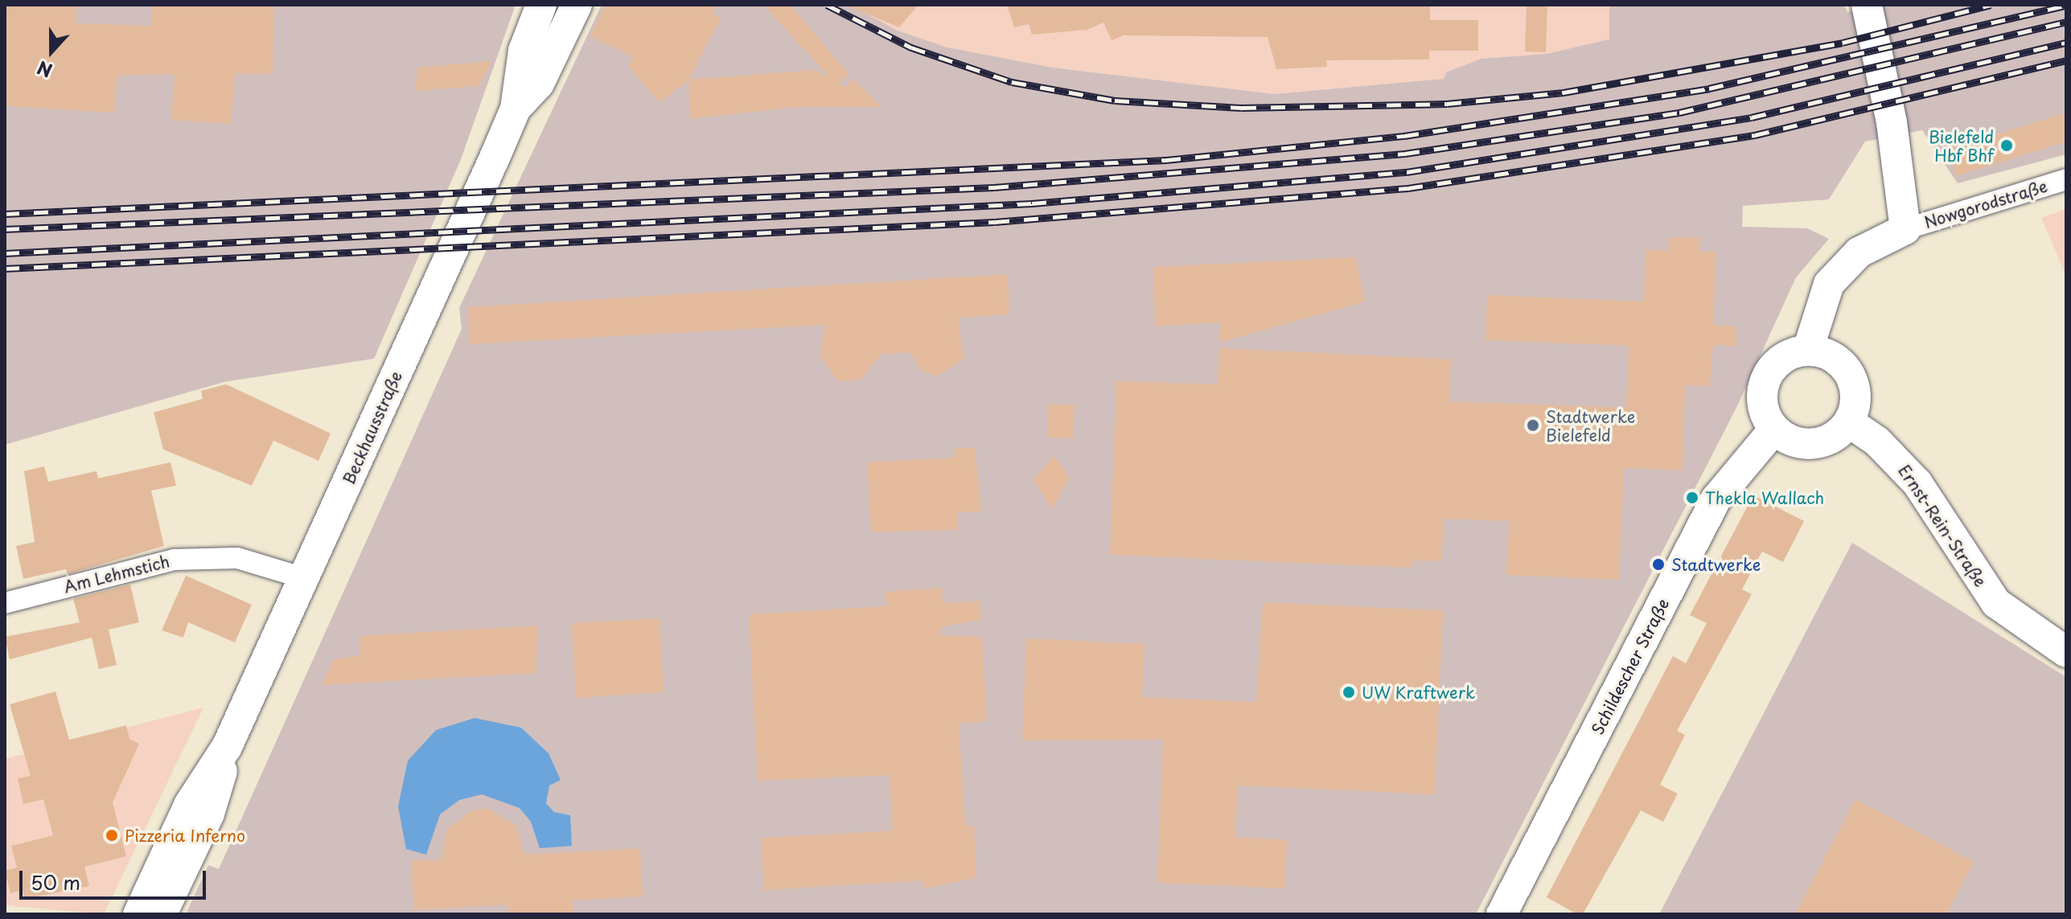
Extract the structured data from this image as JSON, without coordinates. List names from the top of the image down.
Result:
{
  "streets": {
    "street": [
      "Nowgorodstraße",
      "Beckhausstraße",
      "Ernst-Rein-Straße",
      "Am Lehmstich",
      "Schildescher Straße"
    ]
  },
  "crossings": [
    ["Beckhausstraße", "Am Lehmstich"],
    ["Ernst-Rein-Straße", "Schildescher Straße"]
  ],
  "places": [
    "Bielefeld Hbf Bhf",
    "Stadtwerke Bielefeld",
    "Thekla Wallach",
    "Stadtwerke",
    "UW Kraftwerk",
    "Pizzeria Inferno"
  ],
  "scale_bar": "50 m",
  "north": "bottom"
}
